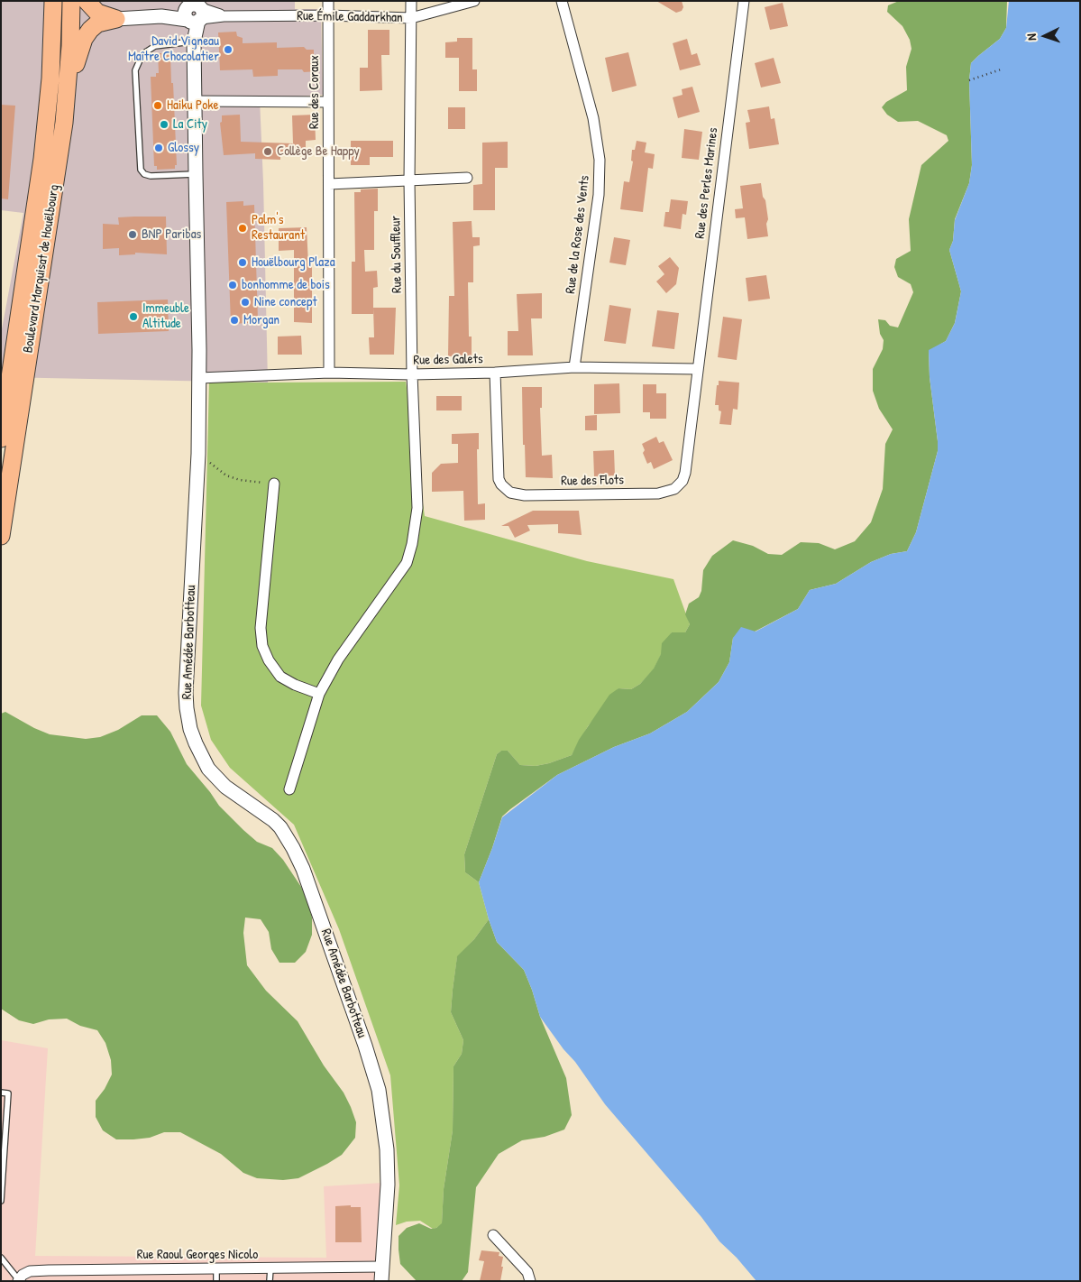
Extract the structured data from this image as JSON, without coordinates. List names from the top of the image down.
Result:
{
  "streets": {
    "main road": ["Boulevard Marquisat de Houëlbourg"],
    "street": [
      "Rue Émile Gaddarkhan",
      "Rue des Coraux",
      "Rue des Perles Marines",
      "Rue de la Rose des Vents",
      "Rue du Souffleur",
      "Rue des Galets",
      "Rue des Flots",
      "Rue Amédée Barbotteau",
      "Rue Raoul Georges Nicolo"
    ]
  },
  "crossings": [
    ["Rue Émile Gaddarkhan", "Rue des Coraux"],
    ["Rue Émile Gaddarkhan", "Rue du Souffleur"],
    ["Rue Émile Gaddarkhan", "Rue Amédée Barbotteau"],
    ["Rue des Coraux", "Rue des Galets"],
    ["Rue des Perles Marines", "Rue des Galets"],
    ["Rue des Perles Marines", "Rue des Flots"],
    ["Rue de la Rose des Vents", "Rue des Galets"],
    ["Rue du Souffleur", "Rue des Galets"],
    ["Rue des Galets", "Rue des Flots"],
    ["Rue des Galets", "Rue Amédée Barbotteau"],
    ["Rue Amédée Barbotteau", "Rue Raoul Georges Nicolo"]
  ],
  "places": [
    "David Vigneau Maître Chocolatier",
    "Haiku Poke",
    "La City",
    "Glossy",
    "Collège Be Happy",
    "Palm's Restaurant",
    "BNP Paribas",
    "Houëlbourg Plaza",
    "bonhomme de bois",
    "Nine concept",
    "Immeuble Altitude",
    "Morgan"
  ],
  "north": "left"
}
